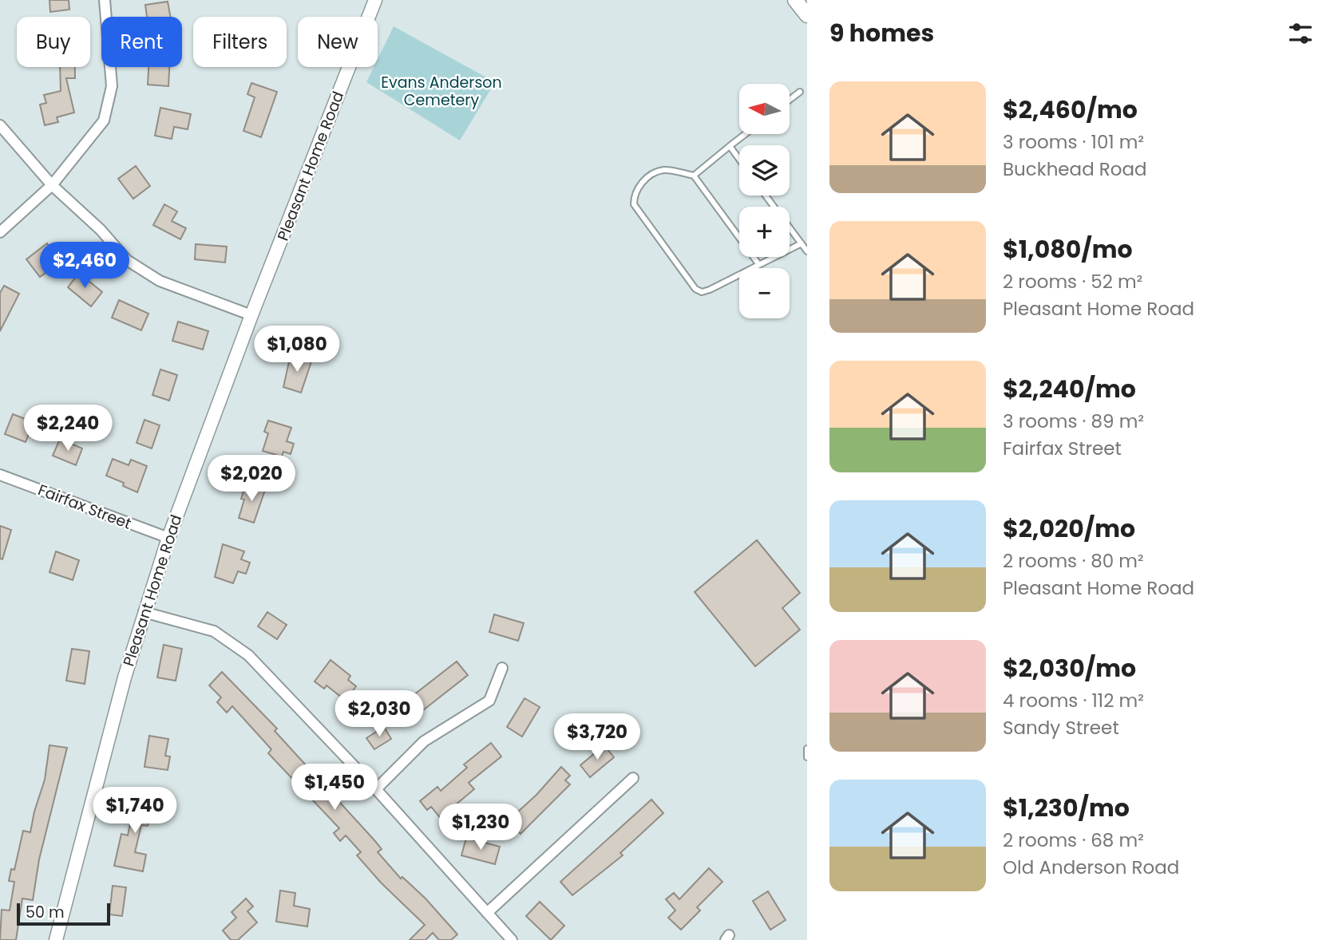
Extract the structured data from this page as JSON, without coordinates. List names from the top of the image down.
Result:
{
  "streets": {
    "street": ["Pleasant Home Road", "Fairfax Street"]
  },
  "crossings": [
    ["Pleasant Home Road", "Fairfax Street"]
  ],
  "parks": ["Evans Anderson Cemetery"],
  "scale_bar": "50 m",
  "north": "left",
  "page": {
    "heading": "9 homes",
    "chip": [
      "Buy",
      "Rent",
      "Filters",
      "New"
    ],
    "list": [
      {
        "name": "$2,460/mo",
        "note": "3 rooms · 101 m² · Buckhead Road"
      },
      {
        "name": "$1,080/mo",
        "note": "2 rooms · 52 m² · Pleasant Home Road"
      },
      {
        "name": "$2,240/mo",
        "note": "3 rooms · 89 m² · Fairfax Street"
      },
      {
        "name": "$2,020/mo",
        "note": "2 rooms · 80 m² · Pleasant Home Road"
      },
      {
        "name": "$2,030/mo",
        "note": "4 rooms · 112 m² · Sandy Street"
      },
      {
        "name": "$1,230/mo",
        "note": "2 rooms · 68 m² · Old Anderson Road"
      }
    ],
    "map_buttons": ["+", "−"],
    "price": [
      "$2,460",
      "$1,080",
      "$2,240",
      "$2,020",
      "$2,030",
      "$3,720",
      "$1,450",
      "$1,740",
      "$1,230"
    ],
    "scale": "50 m"
  }
}
